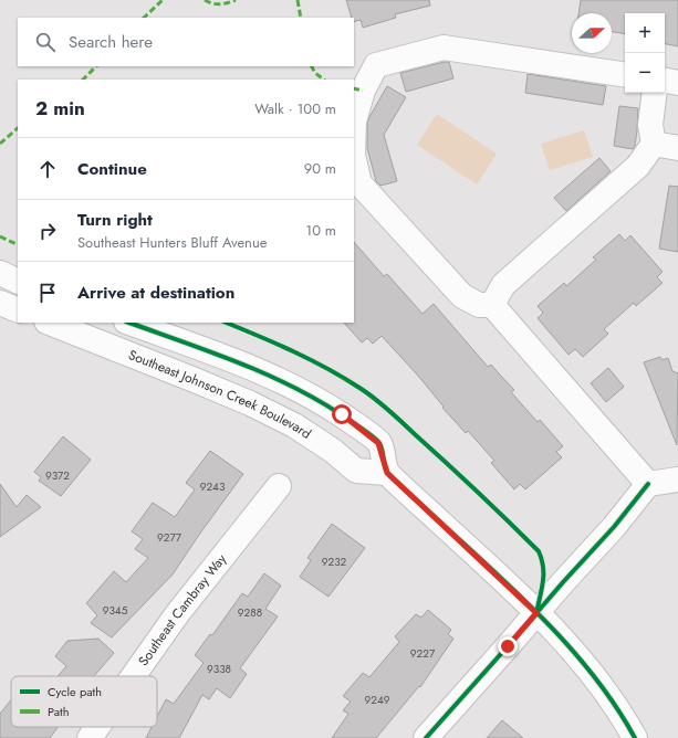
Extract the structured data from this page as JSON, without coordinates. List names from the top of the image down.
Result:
{
  "streets": {
    "street": ["Southeast Johnson Creek Boulevard", "Southeast Cambray Way"]
  },
  "house_numbers": [
    "9372",
    "9243",
    "9277",
    "9232",
    "9345",
    "9288",
    "9227",
    "9338",
    "9249"
  ],
  "legend": ["Cycle path", "Path"],
  "north": "right",
  "page": {
    "map_buttons": ["+", "−"],
    "search": "Search here",
    "heading": ["2 min", "Walk · 100 m"],
    "list": [
      ["Continue", "90 m"],
      ["Turn right", "Southeast Hunters Bluff Avenue", "10 m"],
      "Arrive at destination"
    ]
  }
}
